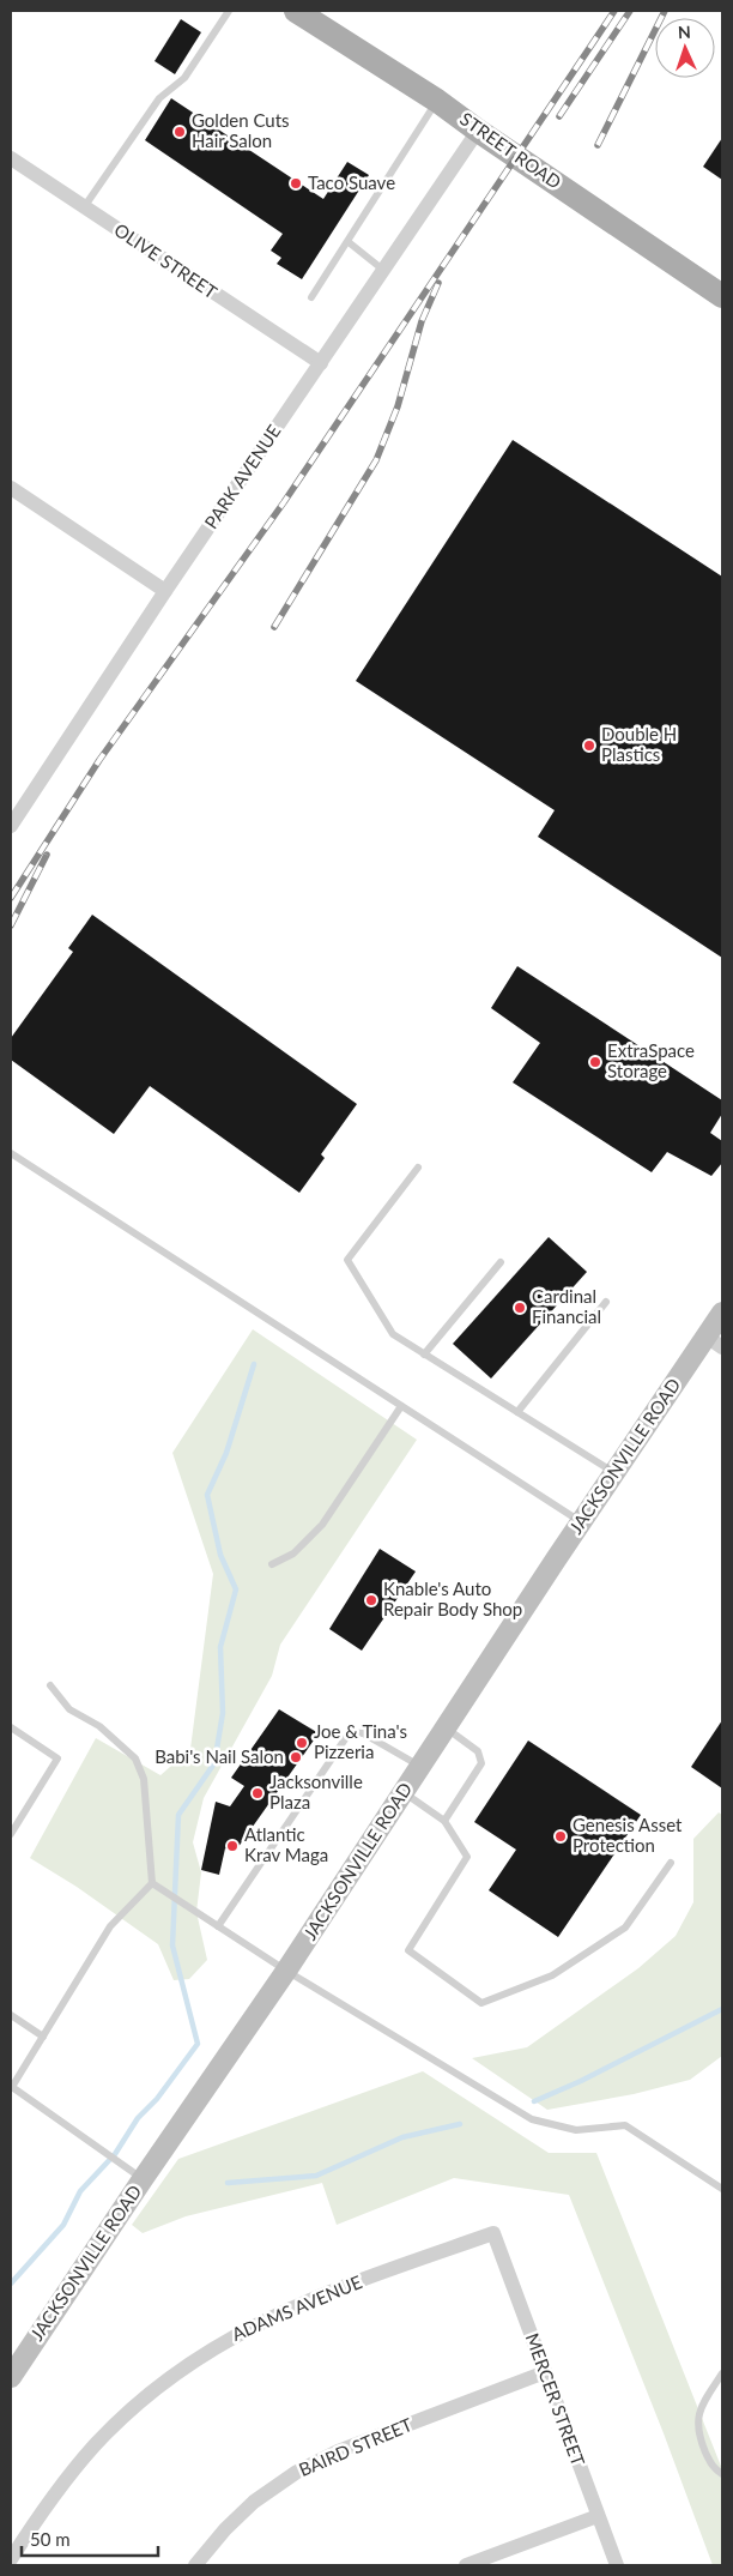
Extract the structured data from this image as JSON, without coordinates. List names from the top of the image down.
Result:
{
  "streets": {
    "main road": ["STREET ROAD", "JACKSONVILLE ROAD"],
    "street": [
      "OLIVE STREET",
      "PARK AVENUE",
      "ADAMS AVENUE",
      "MERCER STREET",
      "BAIRD STREET"
    ]
  },
  "crossings": [
    ["STREET ROAD", "PARK AVENUE"],
    ["OLIVE STREET", "PARK AVENUE"],
    ["ADAMS AVENUE", "MERCER STREET"],
    ["MERCER STREET", "BAIRD STREET"]
  ],
  "places": [
    "Golden Cuts Hair Salon",
    "Taco Suave",
    "Double H Plastics",
    "ExtraSpace Storage",
    "Cardinal Financial",
    "Knable's Auto Repair Body Shop",
    "Joe & Tina's Pizzeria",
    "Babi's Nail Salon",
    "Jacksonville Plaza",
    "Genesis Asset Protection",
    "Atlantic Krav Maga"
  ],
  "scale_bar": "50 m",
  "north": "top"
}
